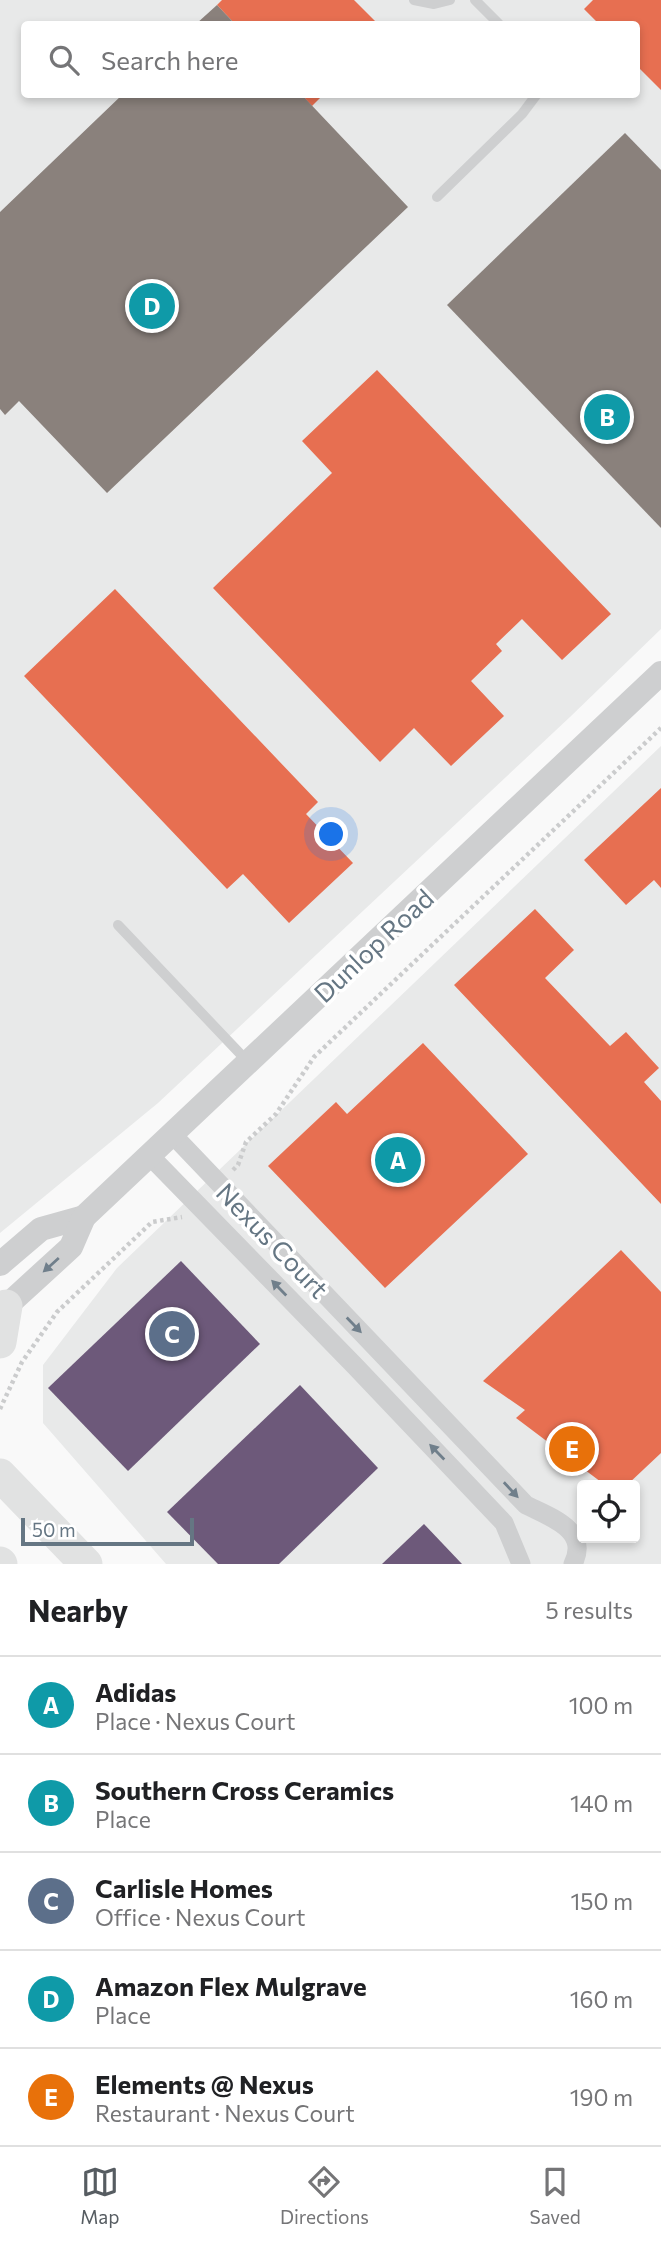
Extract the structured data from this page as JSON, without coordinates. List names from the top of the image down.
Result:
{
  "streets": {
    "street": ["Dunlop Road", "Nexus Court"]
  },
  "crossings": [
    ["Dunlop Road", "Nexus Court"]
  ],
  "scale_bar": "50 m",
  "page": {
    "search": "Search here",
    "pins": [
      "D",
      "B",
      "A",
      "C",
      "E"
    ],
    "scale": "50 m",
    "heading": ["Nearby", "5 results"],
    "list": [
      {
        "mark": "A",
        "name": "Adidas",
        "note": "Place · Nexus Court",
        "value": "100 m"
      },
      {
        "mark": "B",
        "name": "Southern Cross Ceramics",
        "note": "Place",
        "value": "140 m"
      },
      {
        "mark": "C",
        "name": "Carlisle Homes",
        "note": "Office · Nexus Court",
        "value": "150 m"
      },
      {
        "mark": "D",
        "name": "Amazon Flex Mulgrave",
        "note": "Place",
        "value": "160 m"
      },
      {
        "mark": "E",
        "name": "Elements @ Nexus",
        "note": "Restaurant · Nexus Court",
        "value": "190 m"
      }
    ],
    "nav": ["Map", "Directions", "Saved"]
  }
}
